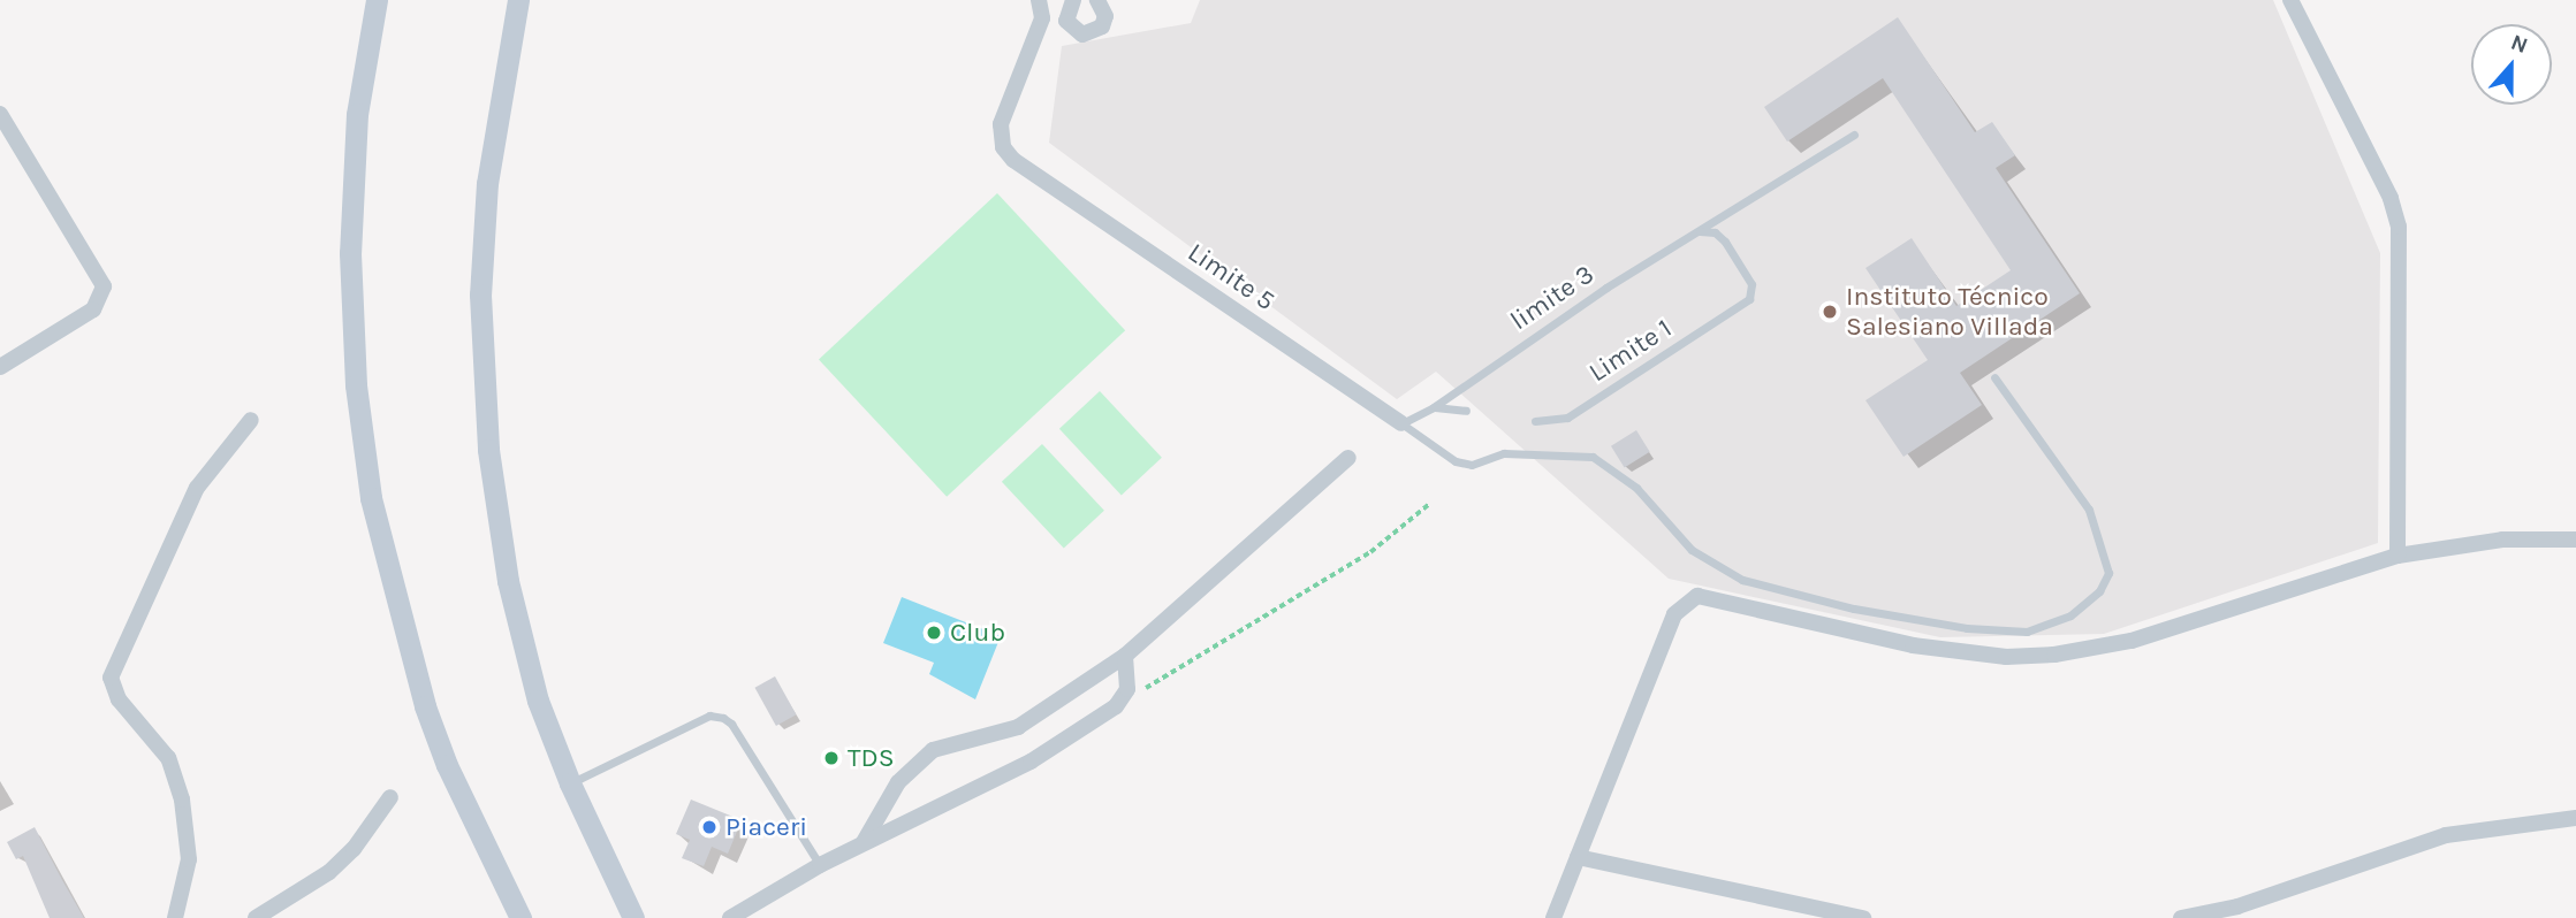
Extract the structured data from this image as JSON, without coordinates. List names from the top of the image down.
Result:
{
  "streets": {
    "street": ["Limite 5"],
    "lane": ["limite 3", "Limite 1"]
  },
  "crossings": [
    ["Limite 5", "limite 3"],
    ["limite 3", "Limite 1"]
  ],
  "places": [
    "Instituto Técnico Salesiano Villada",
    "Club",
    "TDS",
    "Piaceri"
  ],
  "north": "top"
}
